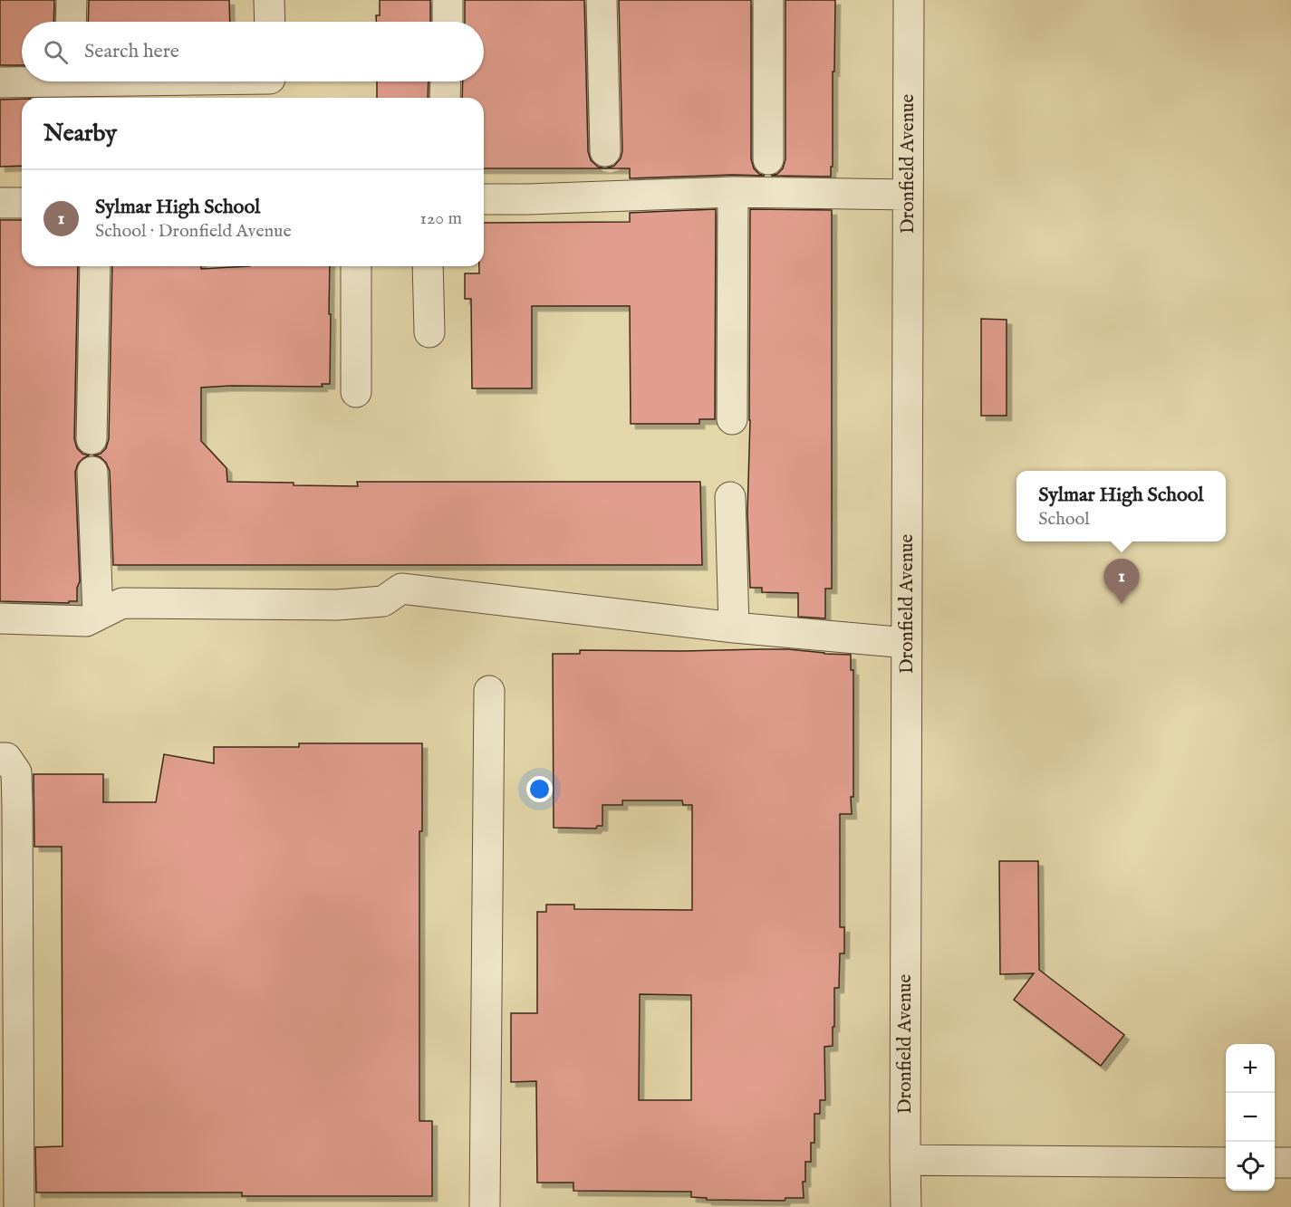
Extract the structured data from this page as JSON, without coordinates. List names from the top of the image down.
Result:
{
  "streets": {
    "street": ["Dronfield Avenue"]
  },
  "page": {
    "search": "Search here",
    "heading": "Nearby",
    "list": [
      {
        "mark": "1",
        "name": "Sylmar High School",
        "note": "School · Dronfield Avenue",
        "value": "120 m"
      }
    ],
    "popup": ["Sylmar High School", "School"],
    "pins": "1",
    "map_buttons": ["+", "−"]
  }
}
